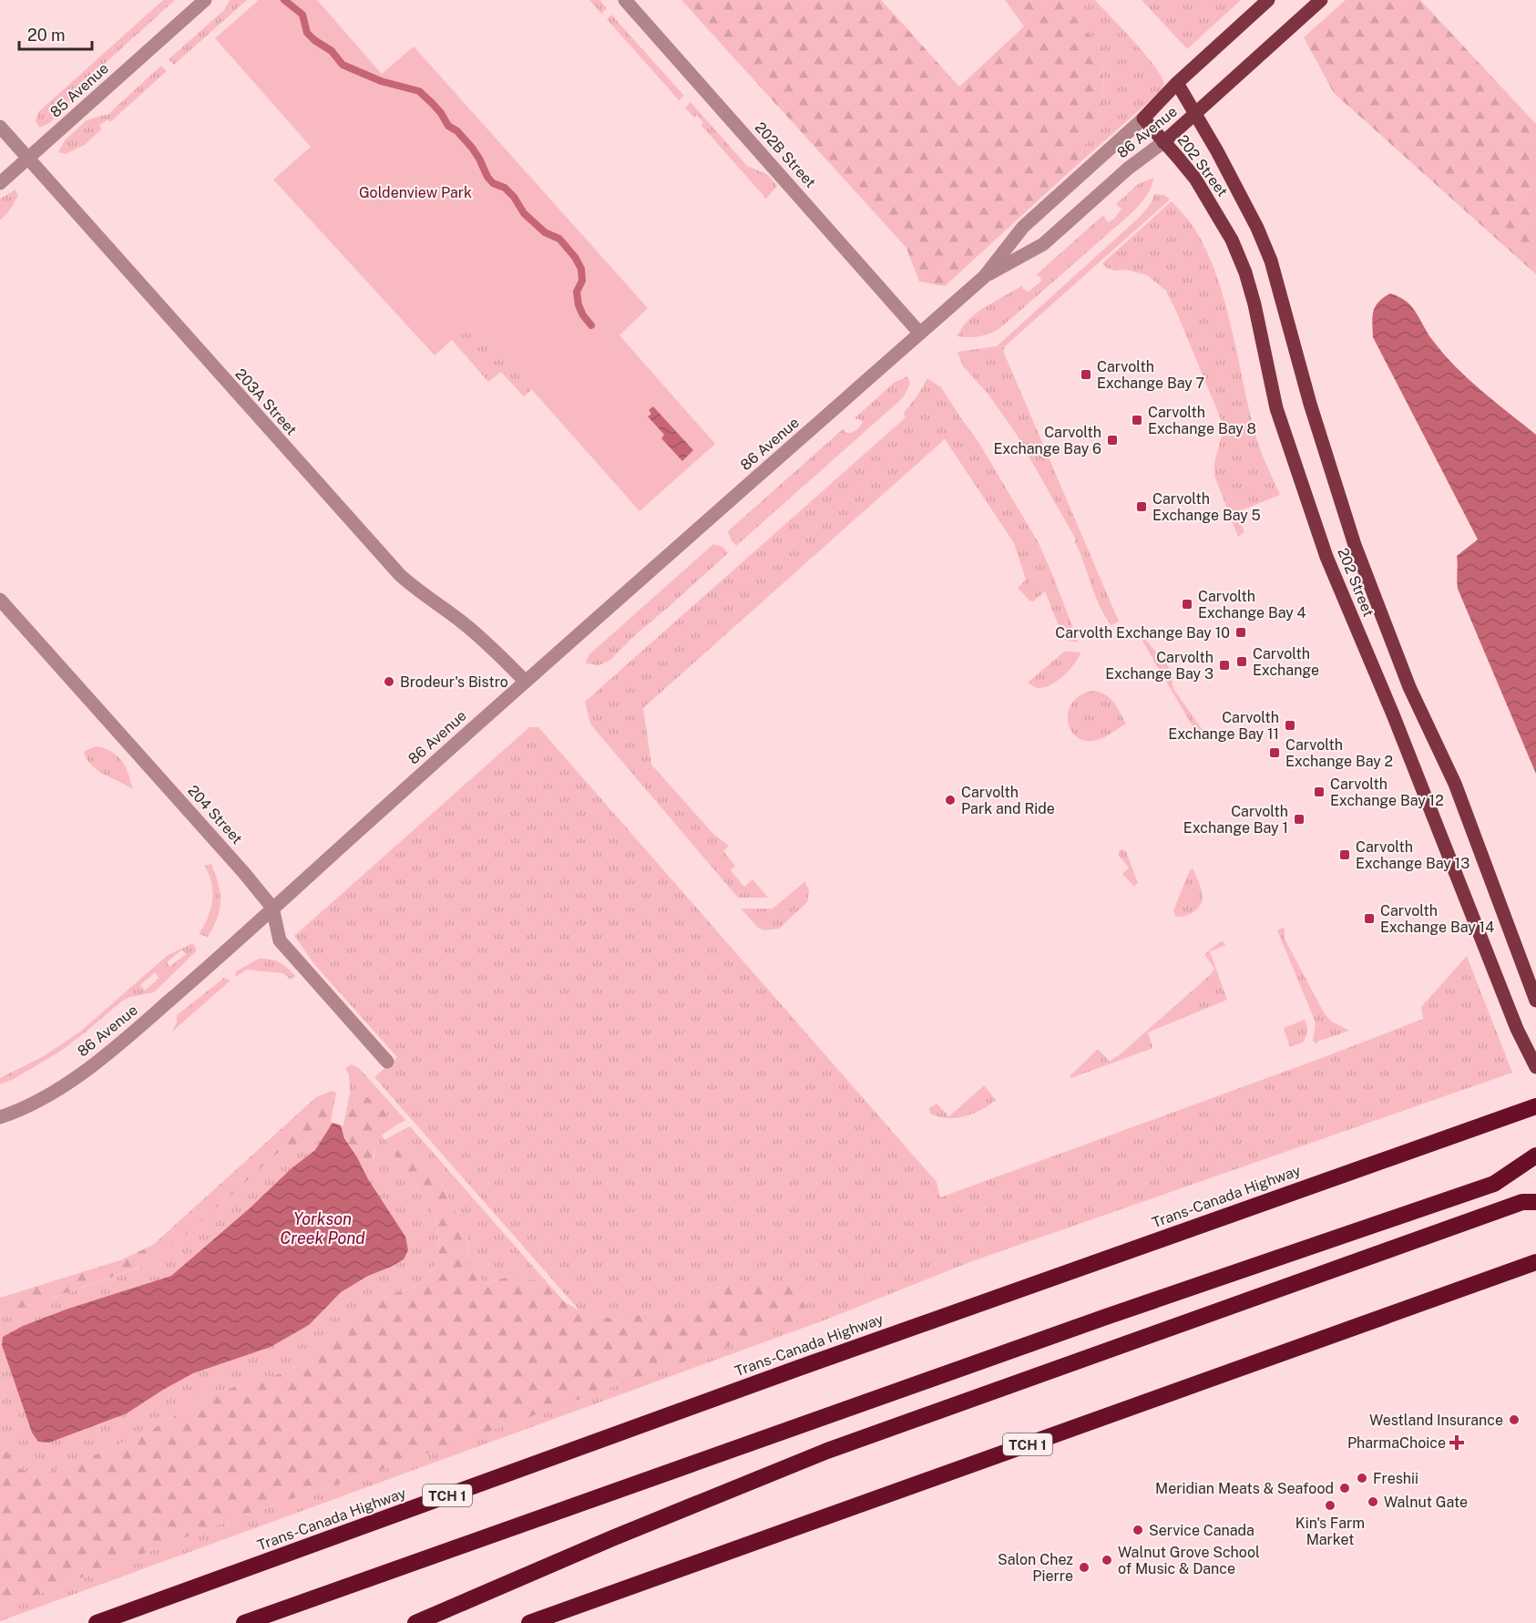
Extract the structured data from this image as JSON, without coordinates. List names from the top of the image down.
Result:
{
  "streets": {
    "highway": ["Trans-Canada Highway", "TCH 1"],
    "main road": ["86 Avenue", "202 Street"],
    "street": [
      "85 Avenue",
      "202B Street",
      "203A Street",
      "204 Street"
    ]
  },
  "crossings": [
    ["85 Avenue", "203A Street"],
    ["86 Avenue", "202B Street"],
    ["86 Avenue", "202 Street"],
    ["86 Avenue", "203A Street"],
    ["86 Avenue", "204 Street"]
  ],
  "water": ["Yorkson Creek Pond"],
  "parks": ["Goldenview Park"],
  "places": {
    "transit": [
      "Carvolth Exchange Bay 7",
      "Carvolth Exchange Bay 8",
      "Carvolth Exchange Bay 6",
      "Carvolth Exchange Bay 5",
      "Carvolth Exchange Bay 4",
      "Carvolth Exchange Bay 10",
      "Carvolth Exchange",
      "Carvolth Exchange Bay 3",
      "Carvolth Exchange Bay 11",
      "Carvolth Exchange Bay 2",
      "Carvolth Exchange Bay 12",
      "Carvolth Exchange Bay 1",
      "Carvolth Exchange Bay 13",
      "Carvolth Exchange Bay 14"
    ],
    "other": [
      "Brodeur's Bistro",
      "Carvolth Park and Ride",
      "Westland Insurance",
      "Freshii",
      "Meridian Meats & Seafood",
      "Walnut Gate",
      "Kin's Farm Market",
      "Service Canada",
      "Walnut Grove School of Music & Dance",
      "Salon Chez Pierre"
    ],
    "health": ["PharmaChoice"]
  },
  "scale_bar": "20 m"
}
